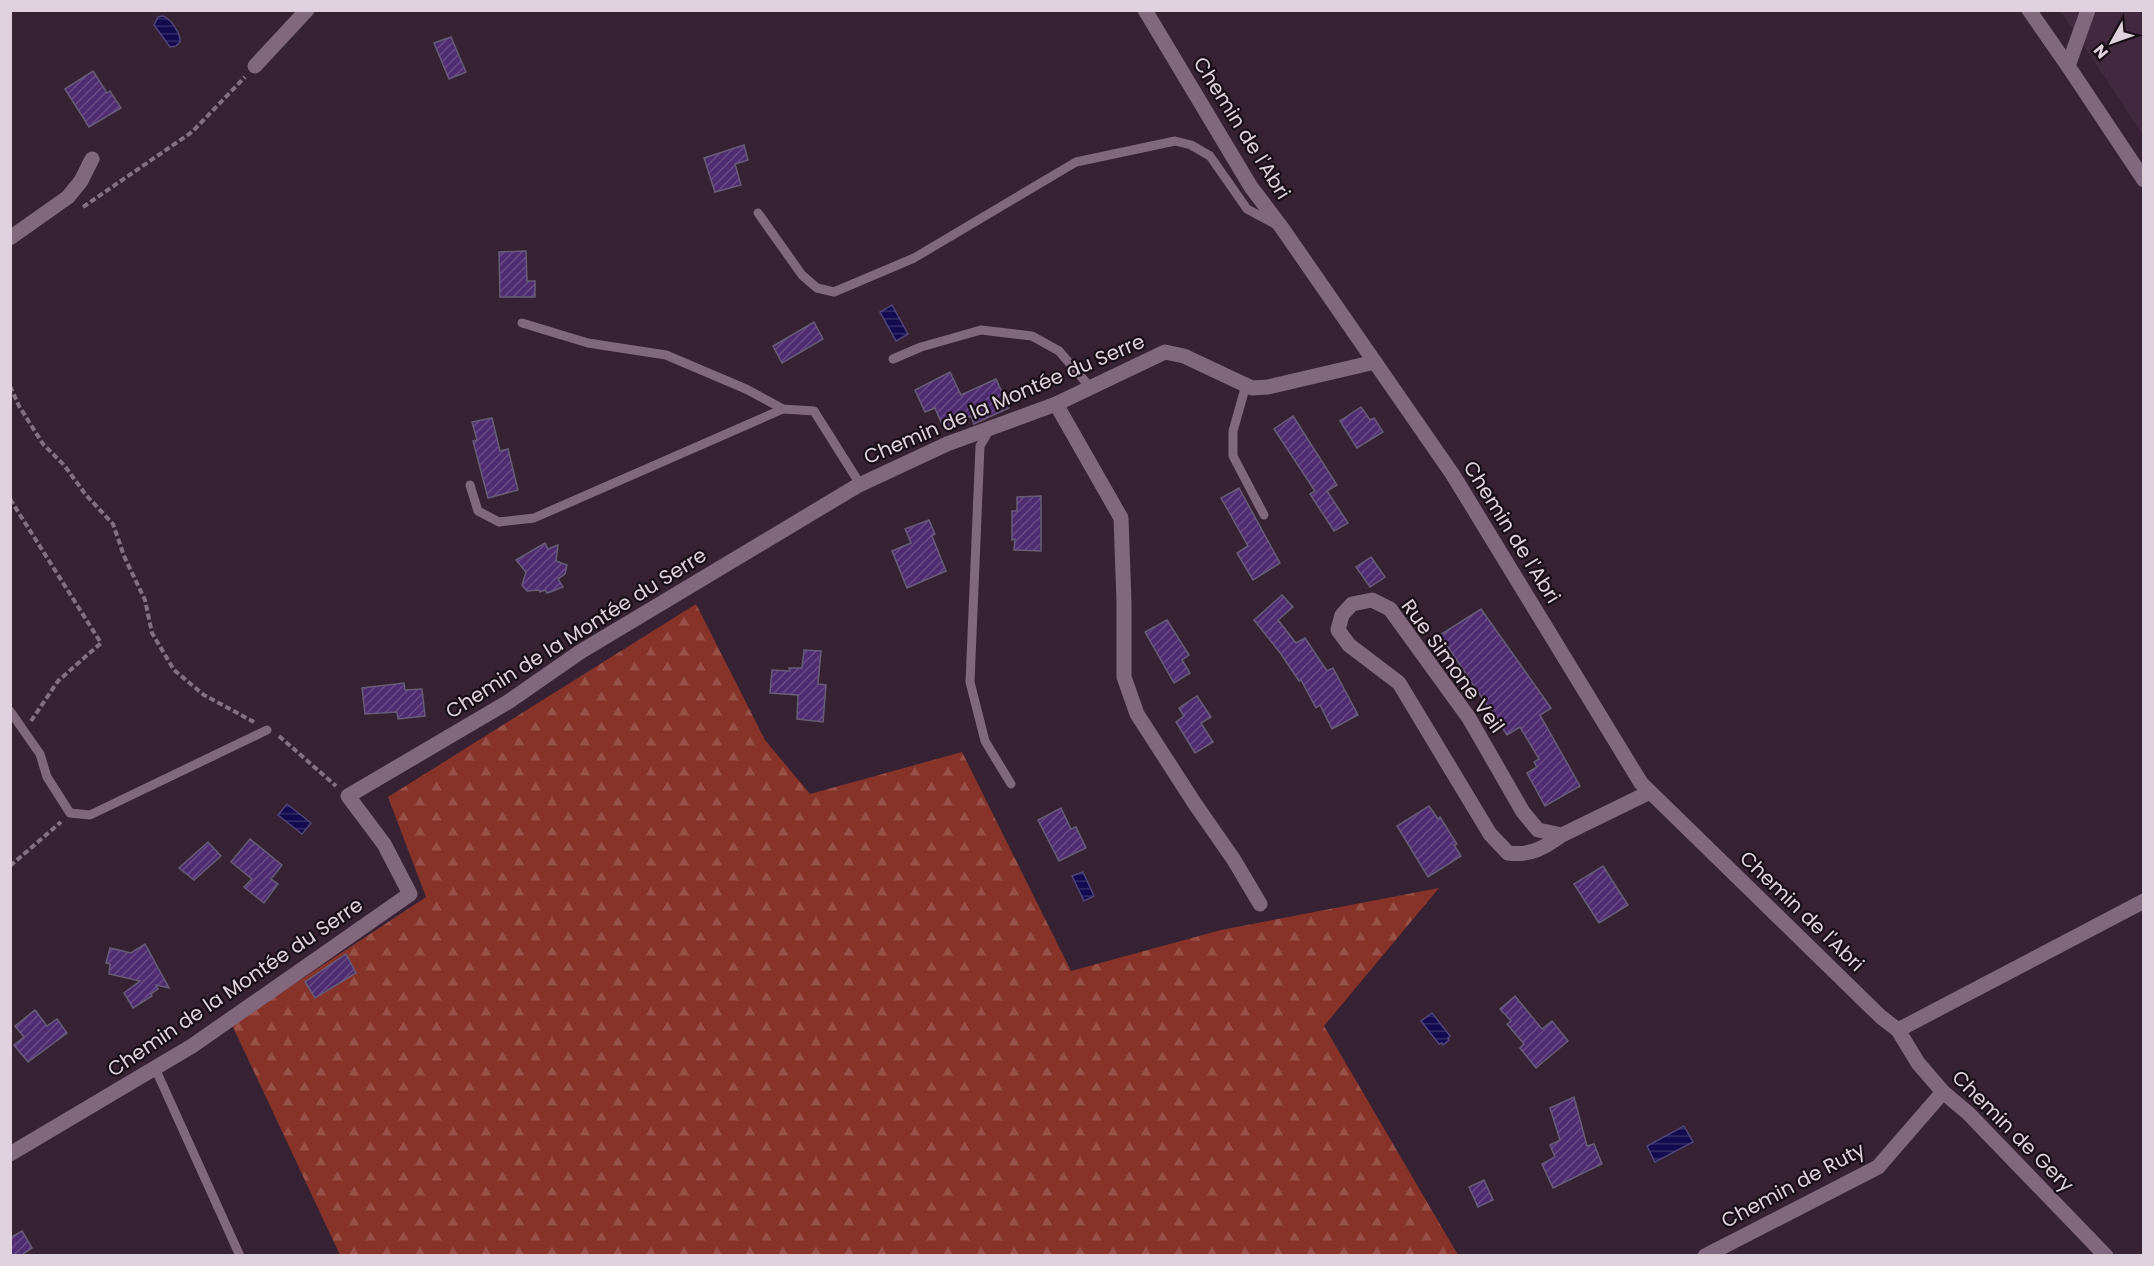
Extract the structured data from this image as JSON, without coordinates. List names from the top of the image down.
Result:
{
  "streets": {
    "street": [
      "Chemin de l'Abri",
      "Chemin de la Montée du Serre",
      "Rue Simone Veil",
      "Chemin de Gery",
      "Chemin de Ruty"
    ]
  },
  "crossings": [
    ["Chemin de l'Abri", "Chemin de la Montée du Serre"],
    ["Chemin de l'Abri", "Rue Simone Veil"],
    ["Chemin de l'Abri", "Chemin de Gery"],
    ["Chemin de Gery", "Chemin de Ruty"]
  ],
  "north": "bottom left"
}
